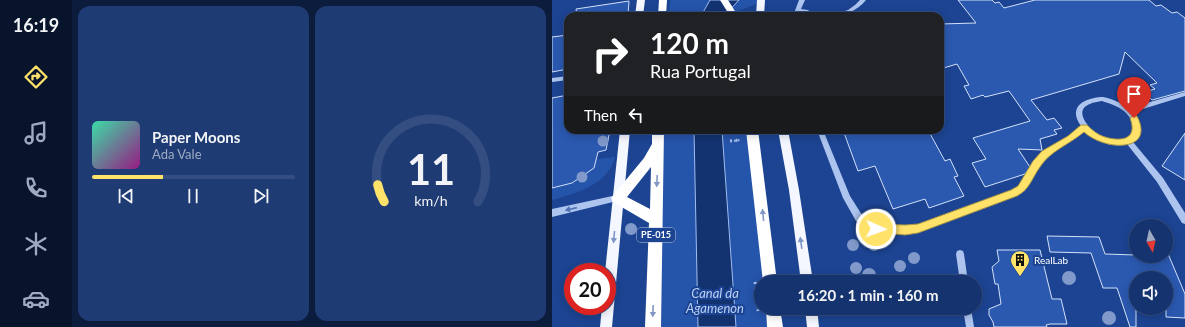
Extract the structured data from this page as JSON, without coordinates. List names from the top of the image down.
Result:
{
  "streets": {
    "highway": ["PE-015"]
  },
  "water": ["Canal da Agamenon"],
  "places": {
    "building": ["RealLab"]
  },
  "north": "bottom",
  "page": {
    "tabs": "16:19",
    "turn": ["120 m", "Rua Portugal"],
    "then": "Then",
    "song": ["Paper Moons", "Ada Vale"],
    "limit": "20",
    "trip": "16:20 · 1 min · 160 m",
    "gauge": ["11", "km/h"]
  }
}
